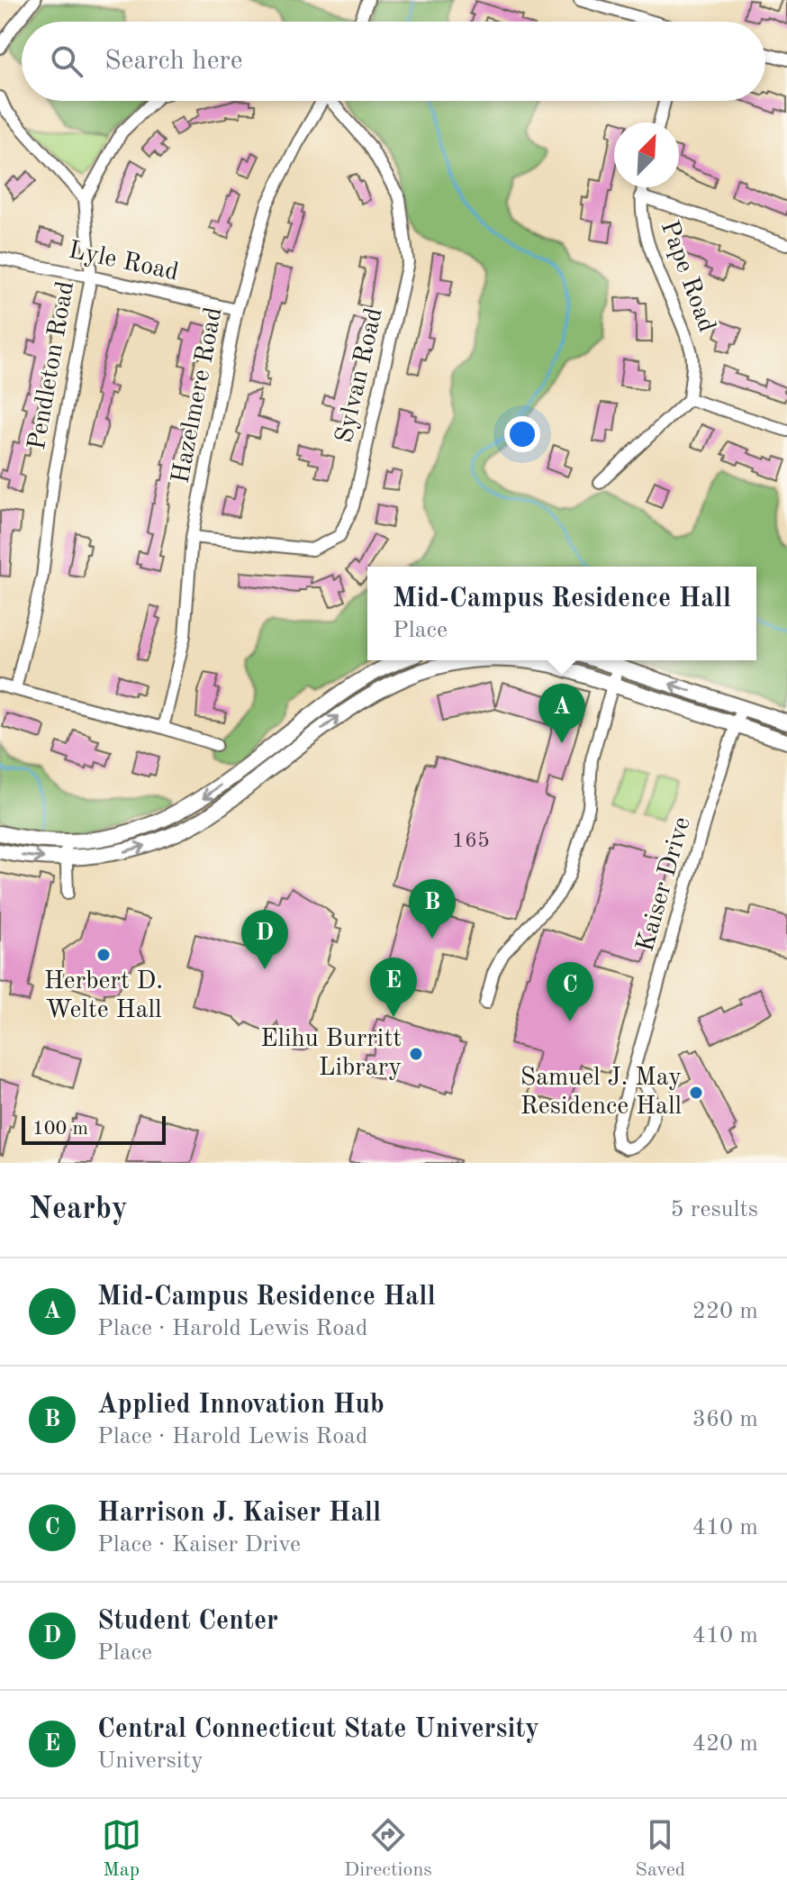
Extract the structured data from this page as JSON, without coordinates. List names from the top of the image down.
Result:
{
  "streets": {
    "street": [
      "Lyle Road",
      "Pape Road",
      "Pendleton Road",
      "Sylvan Road",
      "Hazelmere Road",
      "Kaiser Drive"
    ]
  },
  "crossings": [
    ["Lyle Road", "Pendleton Road"],
    ["Lyle Road", "Hazelmere Road"],
    ["Sylvan Road", "Hazelmere Road"]
  ],
  "places": ["Herbert D. Welte Hall", "Elihu Burritt Library", "Samuel J. May Residence Hall"],
  "house_numbers": ["165"],
  "scale_bar": "100 m",
  "north": "top right",
  "page": {
    "search": "Search here",
    "popup": ["Mid-Campus Residence Hall", "Place"],
    "pins": [
      "A",
      "B",
      "D",
      "E",
      "C"
    ],
    "scale": "100 m",
    "heading": ["Nearby", "5 results"],
    "list": [
      {
        "mark": "A",
        "name": "Mid-Campus Residence Hall",
        "note": "Place · Harold Lewis Road",
        "value": "220 m"
      },
      {
        "mark": "B",
        "name": "Applied Innovation Hub",
        "note": "Place · Harold Lewis Road",
        "value": "360 m"
      },
      {
        "mark": "C",
        "name": "Harrison J. Kaiser Hall",
        "note": "Place · Kaiser Drive",
        "value": "410 m"
      },
      {
        "mark": "D",
        "name": "Student Center",
        "note": "Place",
        "value": "410 m"
      },
      {
        "mark": "E",
        "name": "Central Connecticut State University",
        "note": "University",
        "value": "420 m"
      }
    ],
    "nav": ["Map", "Directions", "Saved"]
  }
}
